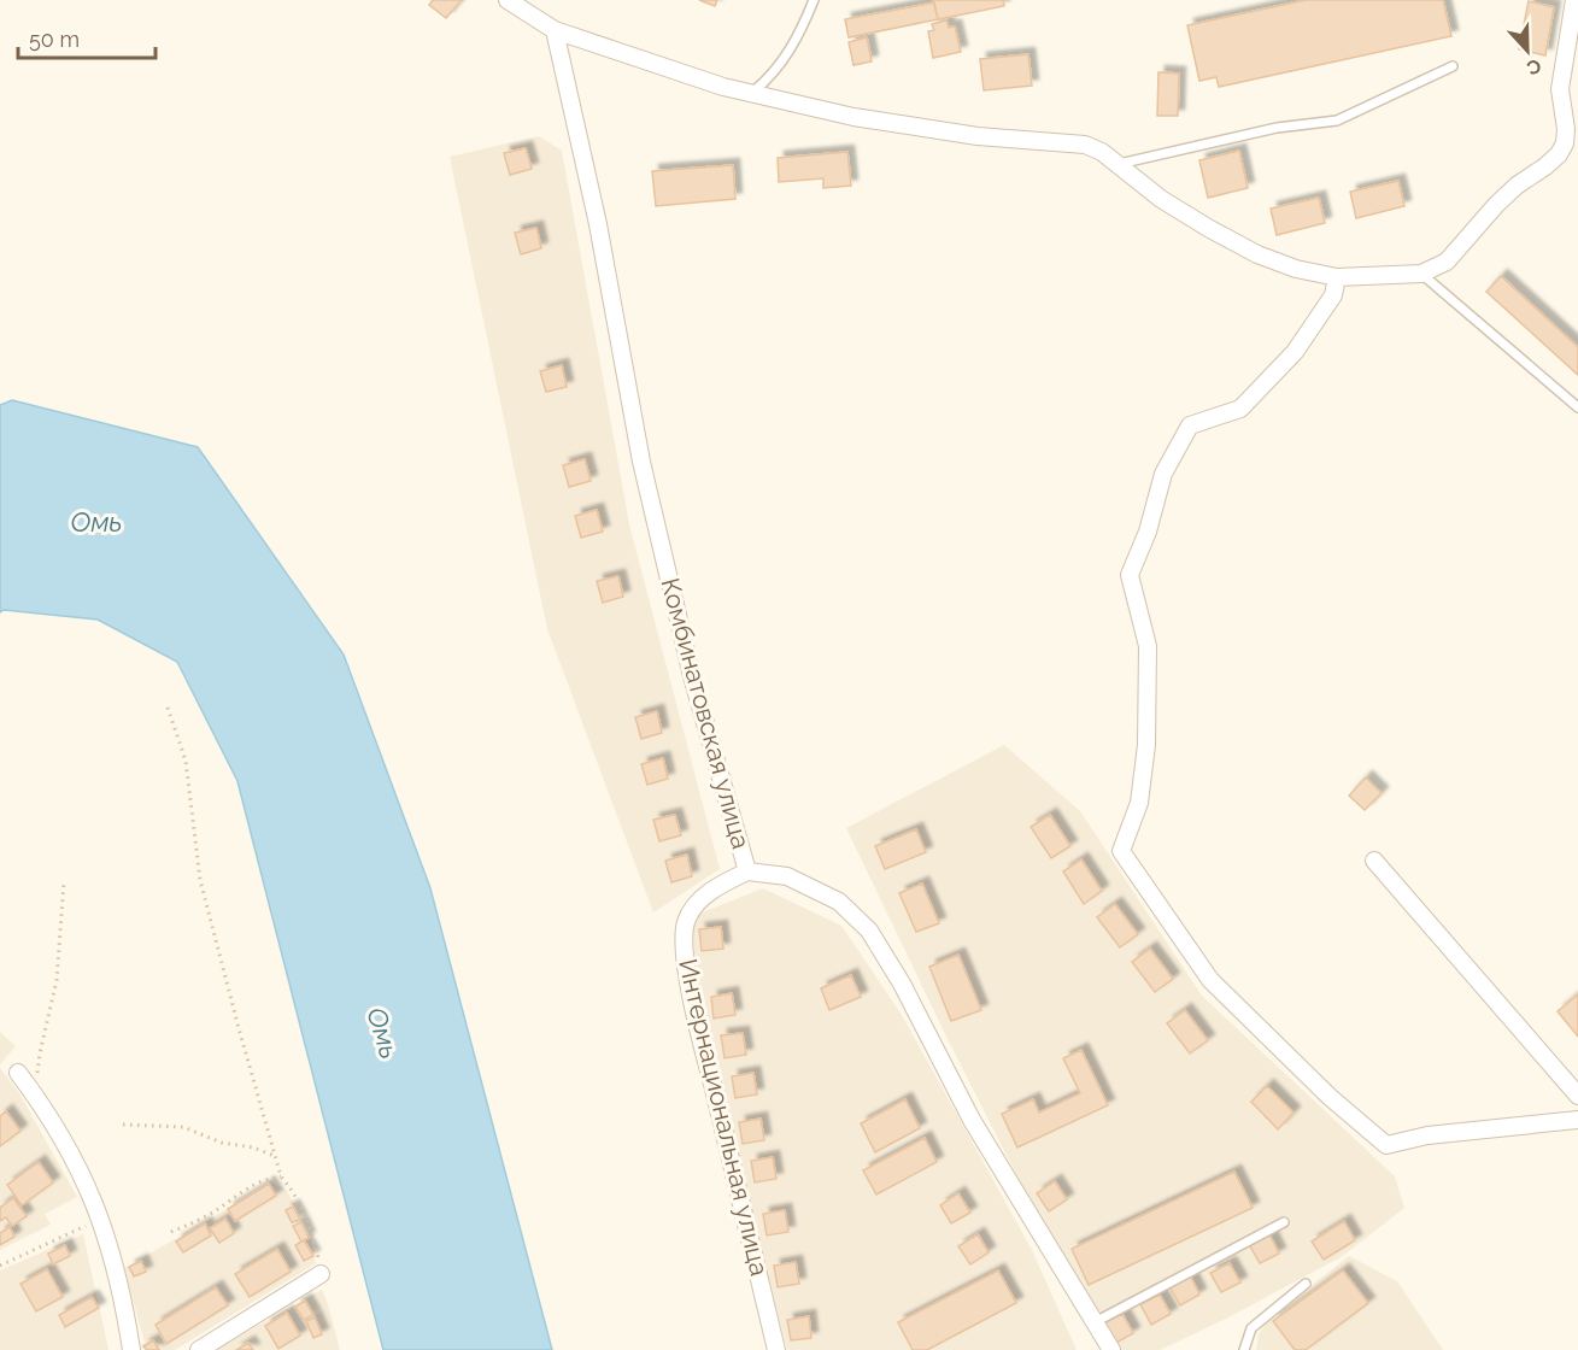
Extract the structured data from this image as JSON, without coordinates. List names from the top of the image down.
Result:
{
  "streets": {
    "street": ["Комбинатовская улица", "Интернациональная улица"]
  },
  "crossings": [
    ["Комбинатовская улица", "Интернациональная улица"]
  ],
  "water": ["Омь"],
  "scale_bar": "50 m",
  "north": "bottom"
}
